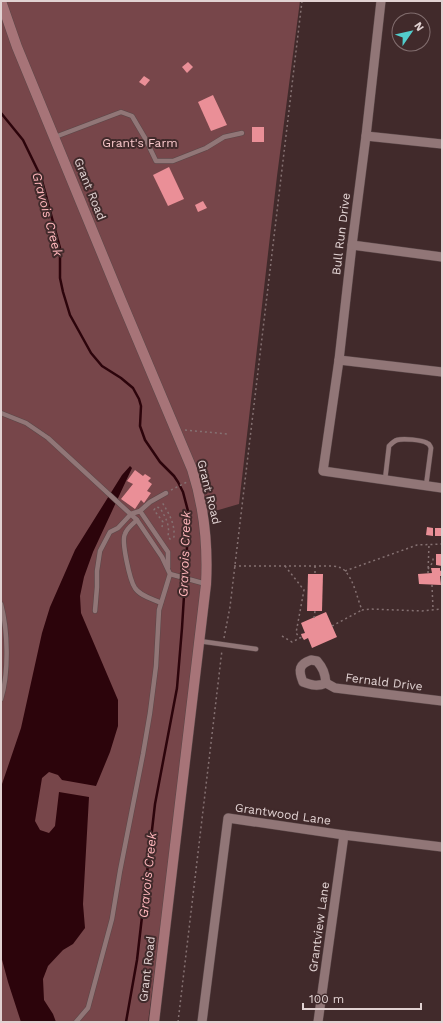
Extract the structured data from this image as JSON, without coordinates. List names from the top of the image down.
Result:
{
  "streets": {
    "street": [
      "Grant Road",
      "Bull Run Drive",
      "Fernald Drive",
      "Grantwood Lane",
      "Grantview Lane"
    ]
  },
  "crossings": [
    ["Grantwood Lane", "Grantview Lane"]
  ],
  "water": ["Gravois Creek"],
  "parks": ["Grant's Farm"],
  "scale_bar": "100 m",
  "north": "top right"
}
